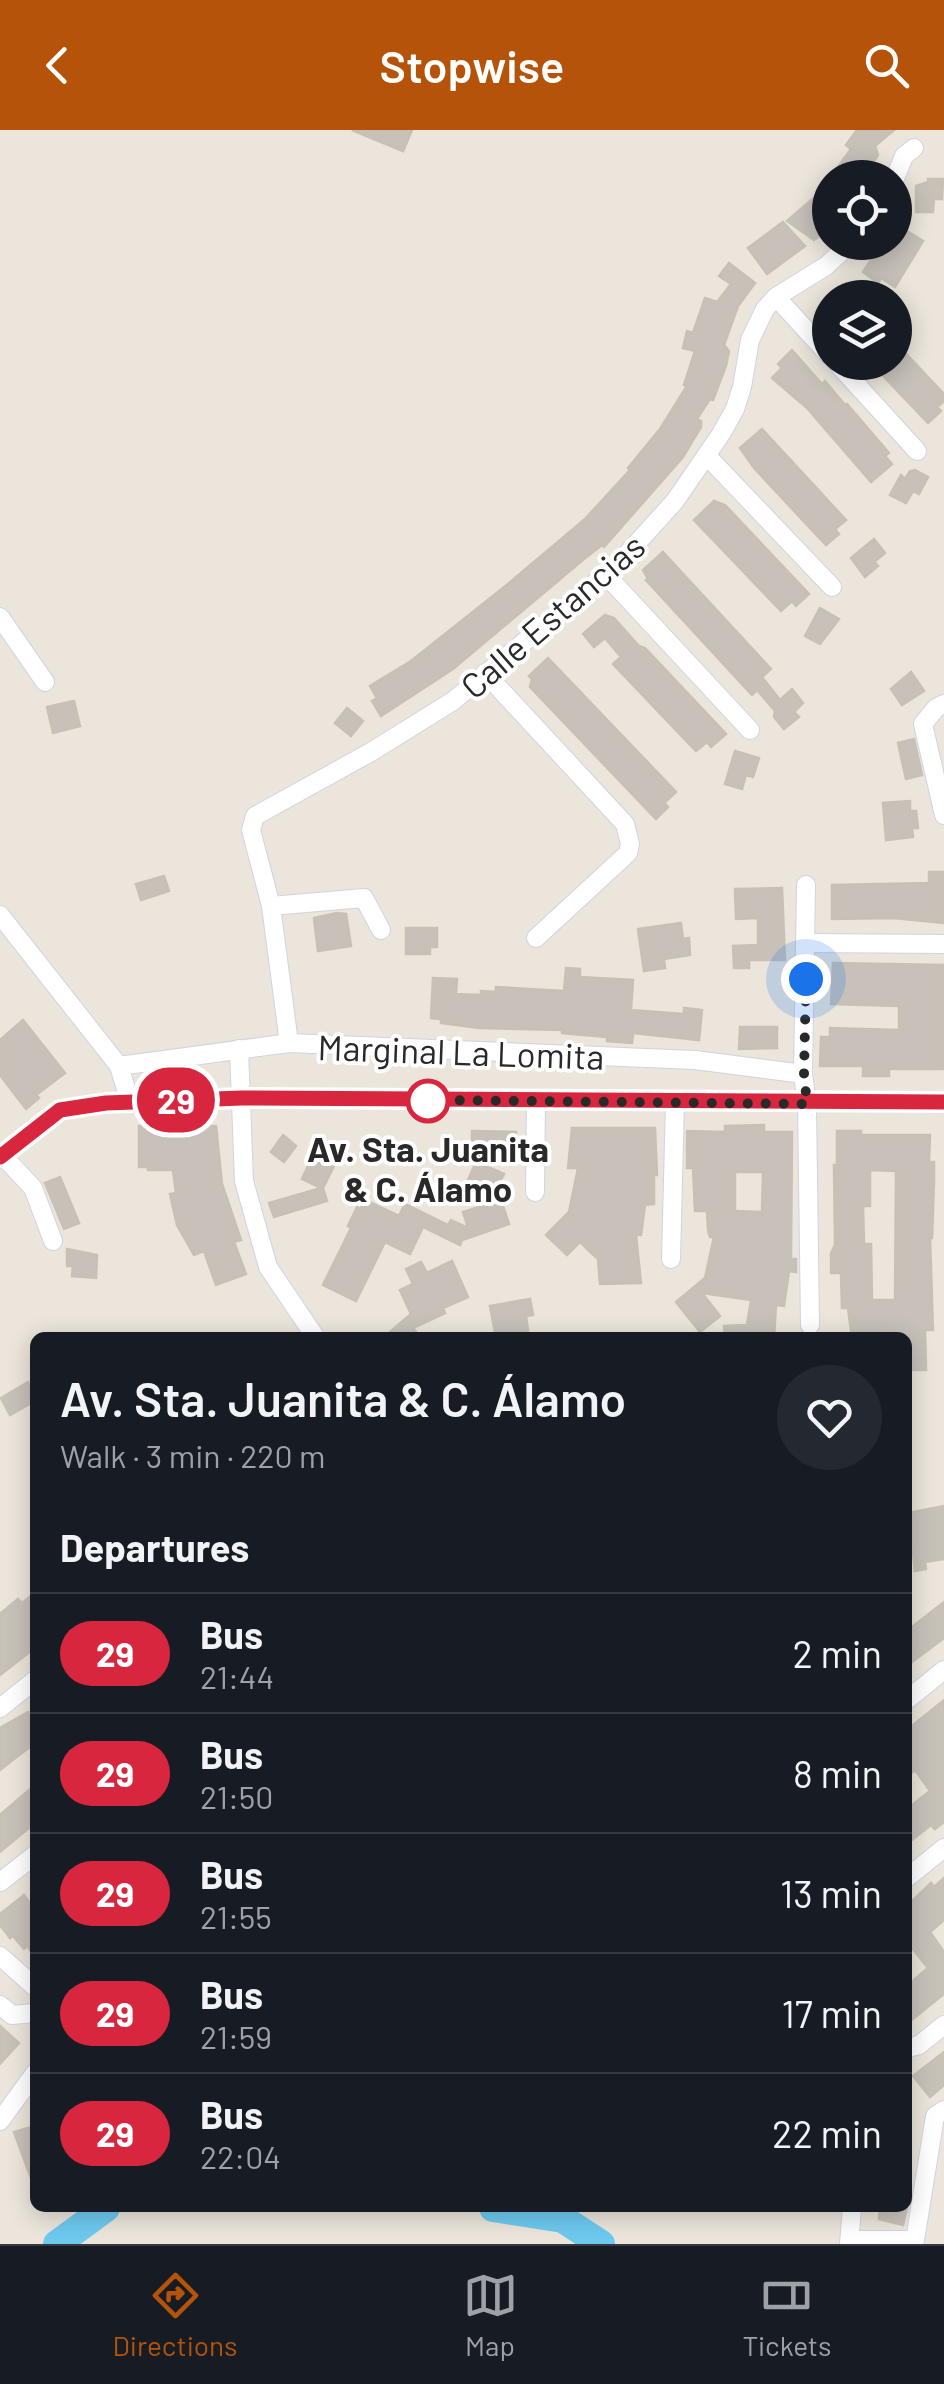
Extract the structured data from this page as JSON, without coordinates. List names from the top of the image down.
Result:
{
  "streets": {
    "street": ["Calle Estancias", "Marginal La Lomita"]
  },
  "places": ["Av. Sta. Juanita & C. Álamo"],
  "lines": ["bus line 29"],
  "page": {
    "header": "Stopwise",
    "on_map": "29",
    "heading": [
      ["Av. Sta. Juanita & C. Álamo", "Walk · 3 min · 220 m"],
      "Departures"
    ],
    "list": [
      {
        "mark": "29",
        "name": "Bus",
        "note": "21:44",
        "value": "2 min"
      },
      {
        "mark": "29",
        "name": "Bus",
        "note": "21:50",
        "value": "8 min"
      },
      {
        "mark": "29",
        "name": "Bus",
        "note": "21:55",
        "value": "13 min"
      },
      {
        "mark": "29",
        "name": "Bus",
        "note": "21:59",
        "value": "17 min"
      },
      {
        "mark": "29",
        "name": "Bus",
        "note": "22:04",
        "value": "22 min"
      }
    ],
    "tabs": ["Directions", "Map", "Tickets"]
  }
}
